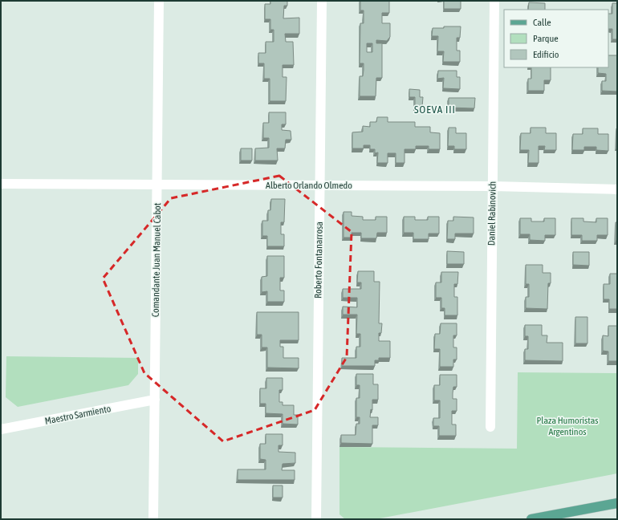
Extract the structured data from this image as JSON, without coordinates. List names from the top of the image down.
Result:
{
  "streets": {
    "street": [
      "Alberto Orlando Olmedo",
      "Daniel Rabinovich",
      "Comandante Juan Manuel Cabot",
      "Roberto Fontanarrosa",
      "Maestro Sarmiento"
    ]
  },
  "crossings": [
    ["Alberto Orlando Olmedo", "Daniel Rabinovich"],
    ["Alberto Orlando Olmedo", "Comandante Juan Manuel Cabot"],
    ["Alberto Orlando Olmedo", "Roberto Fontanarrosa"],
    ["Comandante Juan Manuel Cabot", "Maestro Sarmiento"]
  ],
  "districts": ["SOEVA III"],
  "parks": ["Plaza Humoristas Argentinos"],
  "legend": ["Calle", "Parque", "Edificio"]
}
